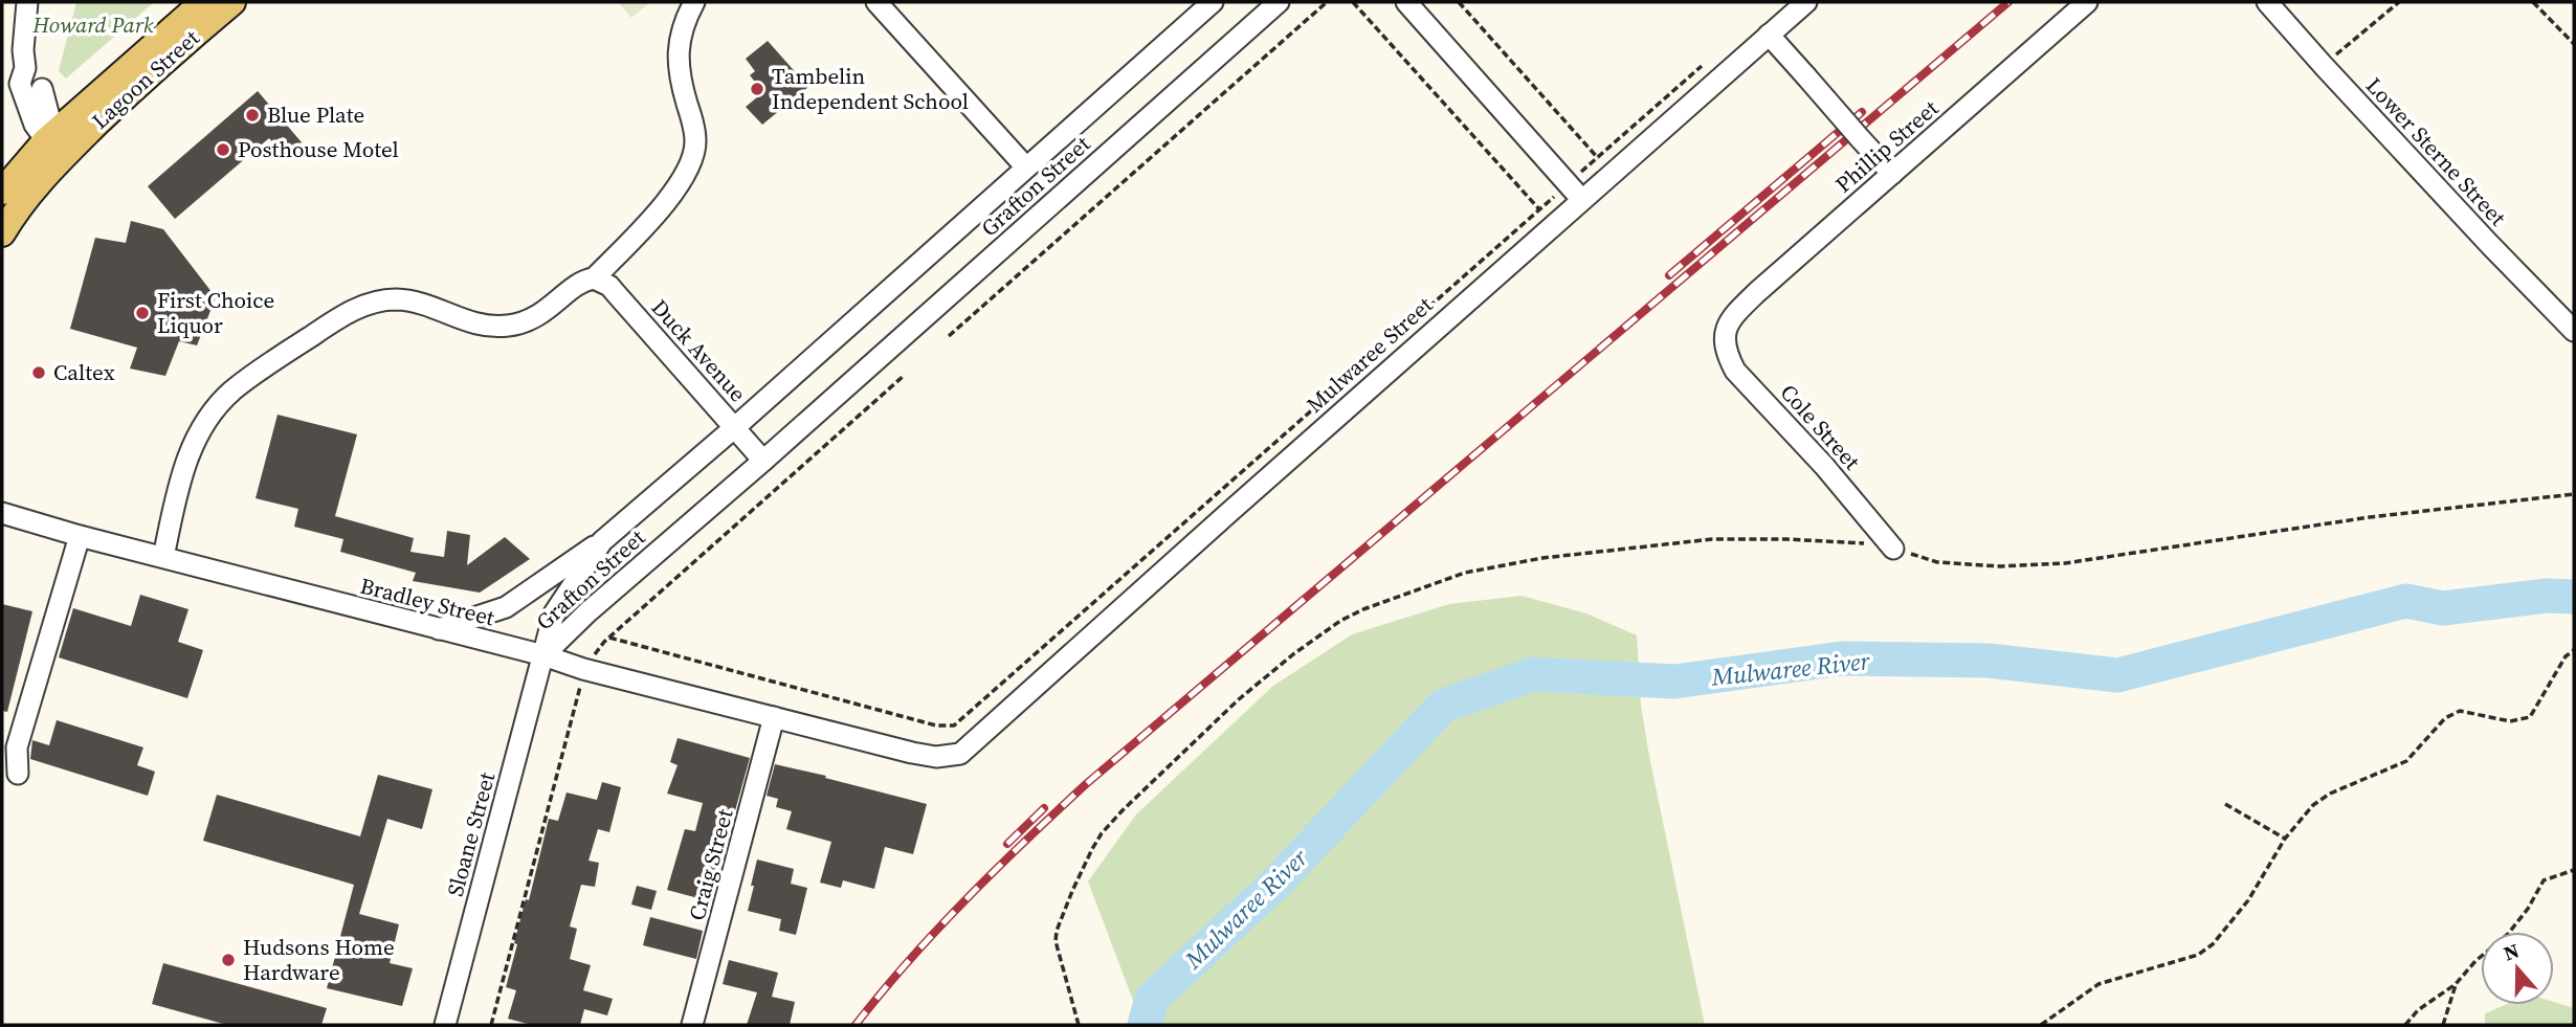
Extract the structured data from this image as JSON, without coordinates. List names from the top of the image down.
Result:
{
  "streets": {
    "main road": ["Lagoon Street"],
    "street": [
      "Phillip Street",
      "Lower Sterne Street",
      "Grafton Street",
      "Duck Avenue",
      "Mulwaree Street",
      "Cole Street",
      "Bradley Street",
      "Sloane Street",
      "Craig Street"
    ]
  },
  "crossings": [
    ["Phillip Street", "Cole Street"],
    ["Grafton Street", "Duck Avenue"],
    ["Grafton Street", "Bradley Street"],
    ["Grafton Street", "Sloane Street"],
    ["Mulwaree Street", "Bradley Street"],
    ["Bradley Street", "Sloane Street"],
    ["Bradley Street", "Craig Street"]
  ],
  "water": ["Mulwaree River"],
  "parks": ["Howard Park"],
  "places": [
    "Tambelin Independent School",
    "Blue Plate",
    "Posthouse Motel",
    "First Choice Liquor",
    "Caltex",
    "Hudsons Home Hardware"
  ],
  "north": "top"
}
